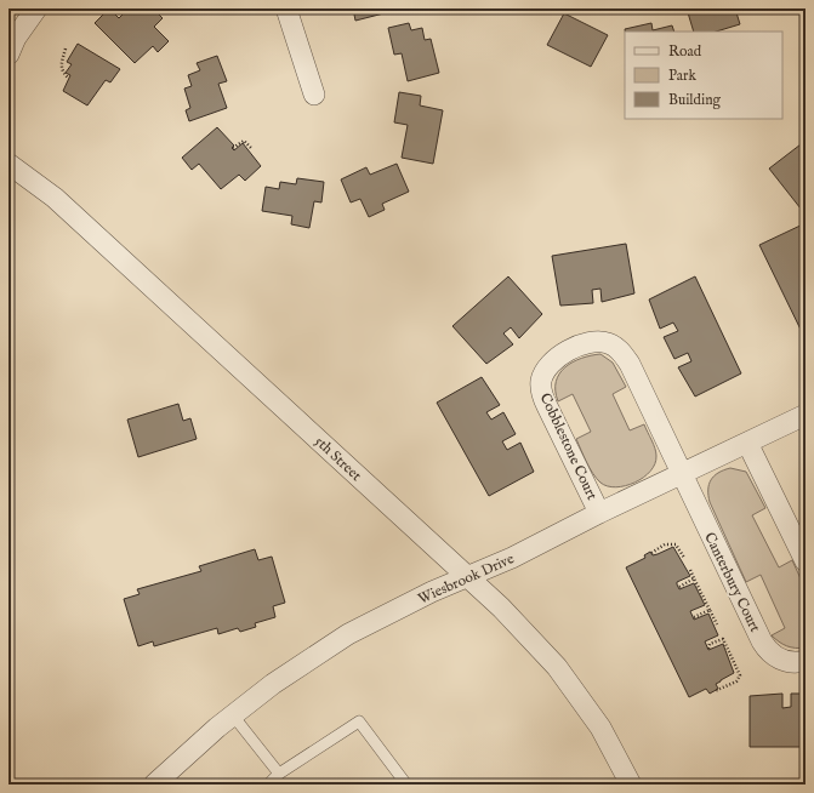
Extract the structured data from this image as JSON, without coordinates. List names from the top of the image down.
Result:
{
  "streets": {
    "street": [
      "Cobblestone Court",
      "5th Street",
      "Wiesbrook Drive",
      "Canterbury Court"
    ]
  },
  "crossings": [
    ["Cobblestone Court", "Wiesbrook Drive"],
    ["Cobblestone Court", "Canterbury Court"],
    ["5th Street", "Wiesbrook Drive"],
    ["Wiesbrook Drive", "Canterbury Court"]
  ],
  "legend": ["Road", "Park", "Building"]
}
